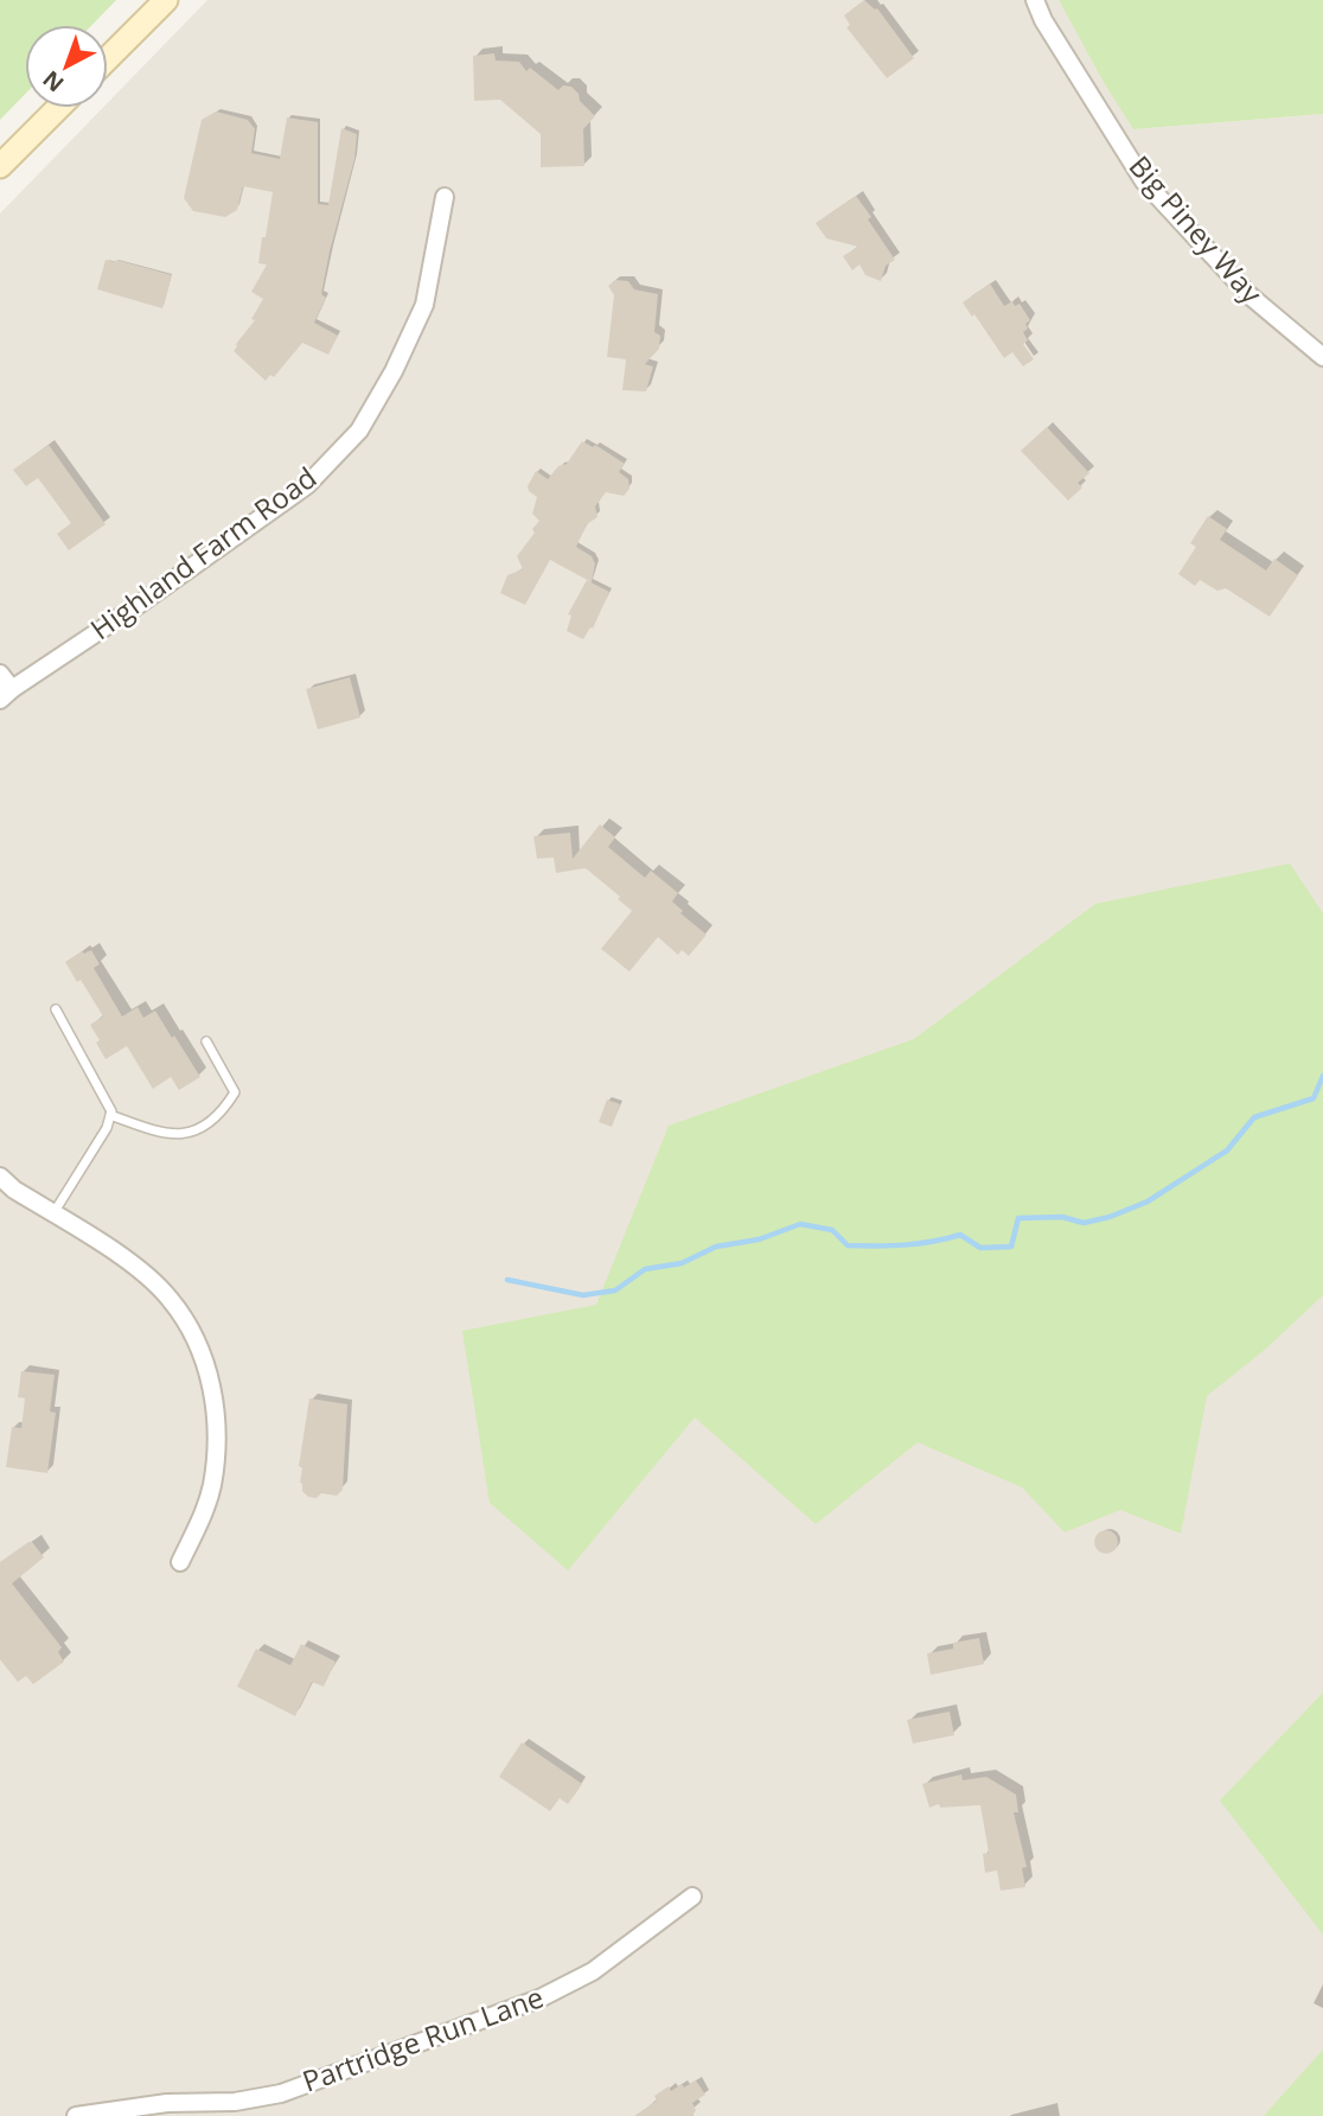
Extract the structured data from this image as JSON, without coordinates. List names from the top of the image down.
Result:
{
  "streets": {
    "street": ["Big Piney Way", "Highland Farm Road", "Partridge Run Lane"]
  },
  "north": "bottom left"
}
